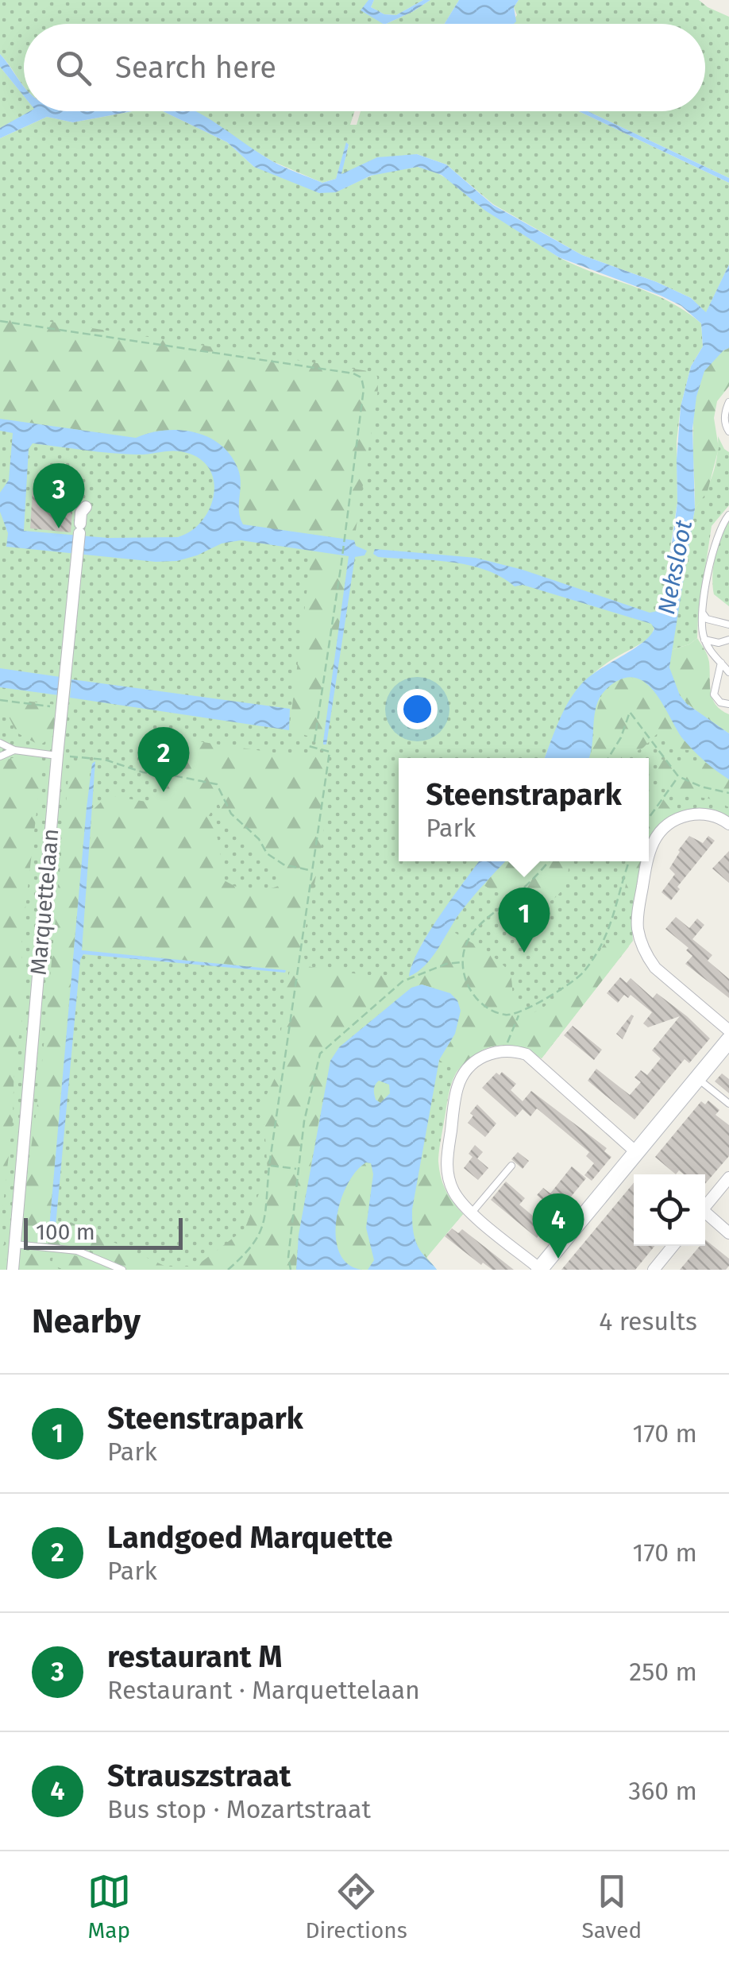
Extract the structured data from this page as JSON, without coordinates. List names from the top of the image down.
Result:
{
  "streets": {
    "street": ["Marquettelaan"]
  },
  "water": ["Neksloot"],
  "scale_bar": "100 m",
  "page": {
    "search": "Search here",
    "pins": [
      "3",
      "2",
      "1",
      "4"
    ],
    "popup": ["Steenstrapark", "Park"],
    "scale": "100 m",
    "heading": ["Nearby", "4 results"],
    "list": [
      {
        "mark": "1",
        "name": "Steenstrapark",
        "note": "Park",
        "value": "170 m"
      },
      {
        "mark": "2",
        "name": "Landgoed Marquette",
        "note": "Park",
        "value": "170 m"
      },
      {
        "mark": "3",
        "name": "restaurant M",
        "note": "Restaurant · Marquettelaan",
        "value": "250 m"
      },
      {
        "mark": "4",
        "name": "Strauszstraat",
        "note": "Bus stop · Mozartstraat",
        "value": "360 m"
      }
    ],
    "nav": ["Map", "Directions", "Saved"]
  }
}
